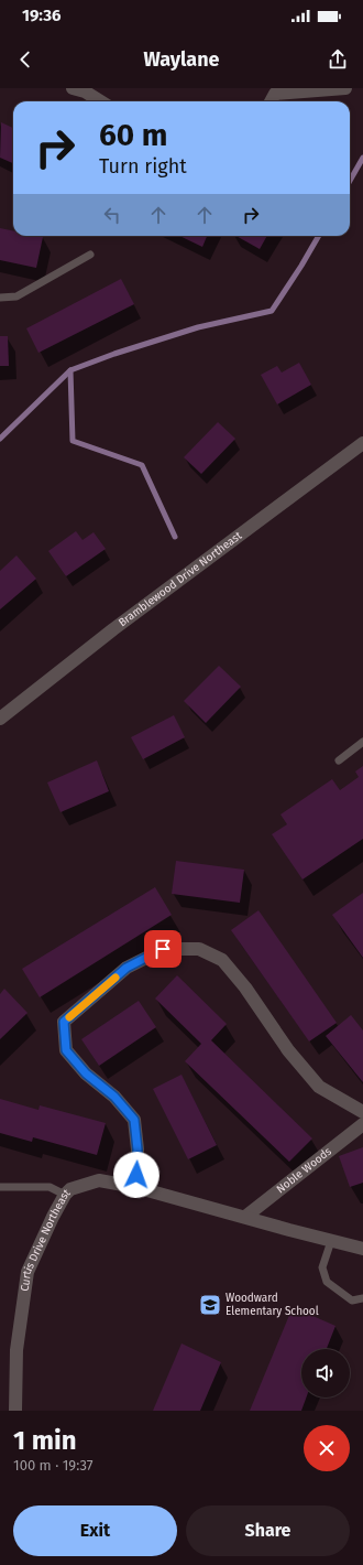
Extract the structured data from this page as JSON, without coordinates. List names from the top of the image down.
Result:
{
  "streets": {
    "street": ["Bramblewood Drive Northeast", "Noble Woods", "Curtis Drive Northeast"]
  },
  "crossings": [
    ["Noble Woods", "Curtis Drive Northeast"]
  ],
  "places": {
    "school or university": ["Woodward Elementary School"]
  },
  "page": {
    "status": "19:36",
    "header": "Waylane",
    "turn": ["60 m", "Turn right"],
    "heading": ["1 min", "100 m · 19:37"],
    "buttons": ["Exit", "Share"]
  }
}
